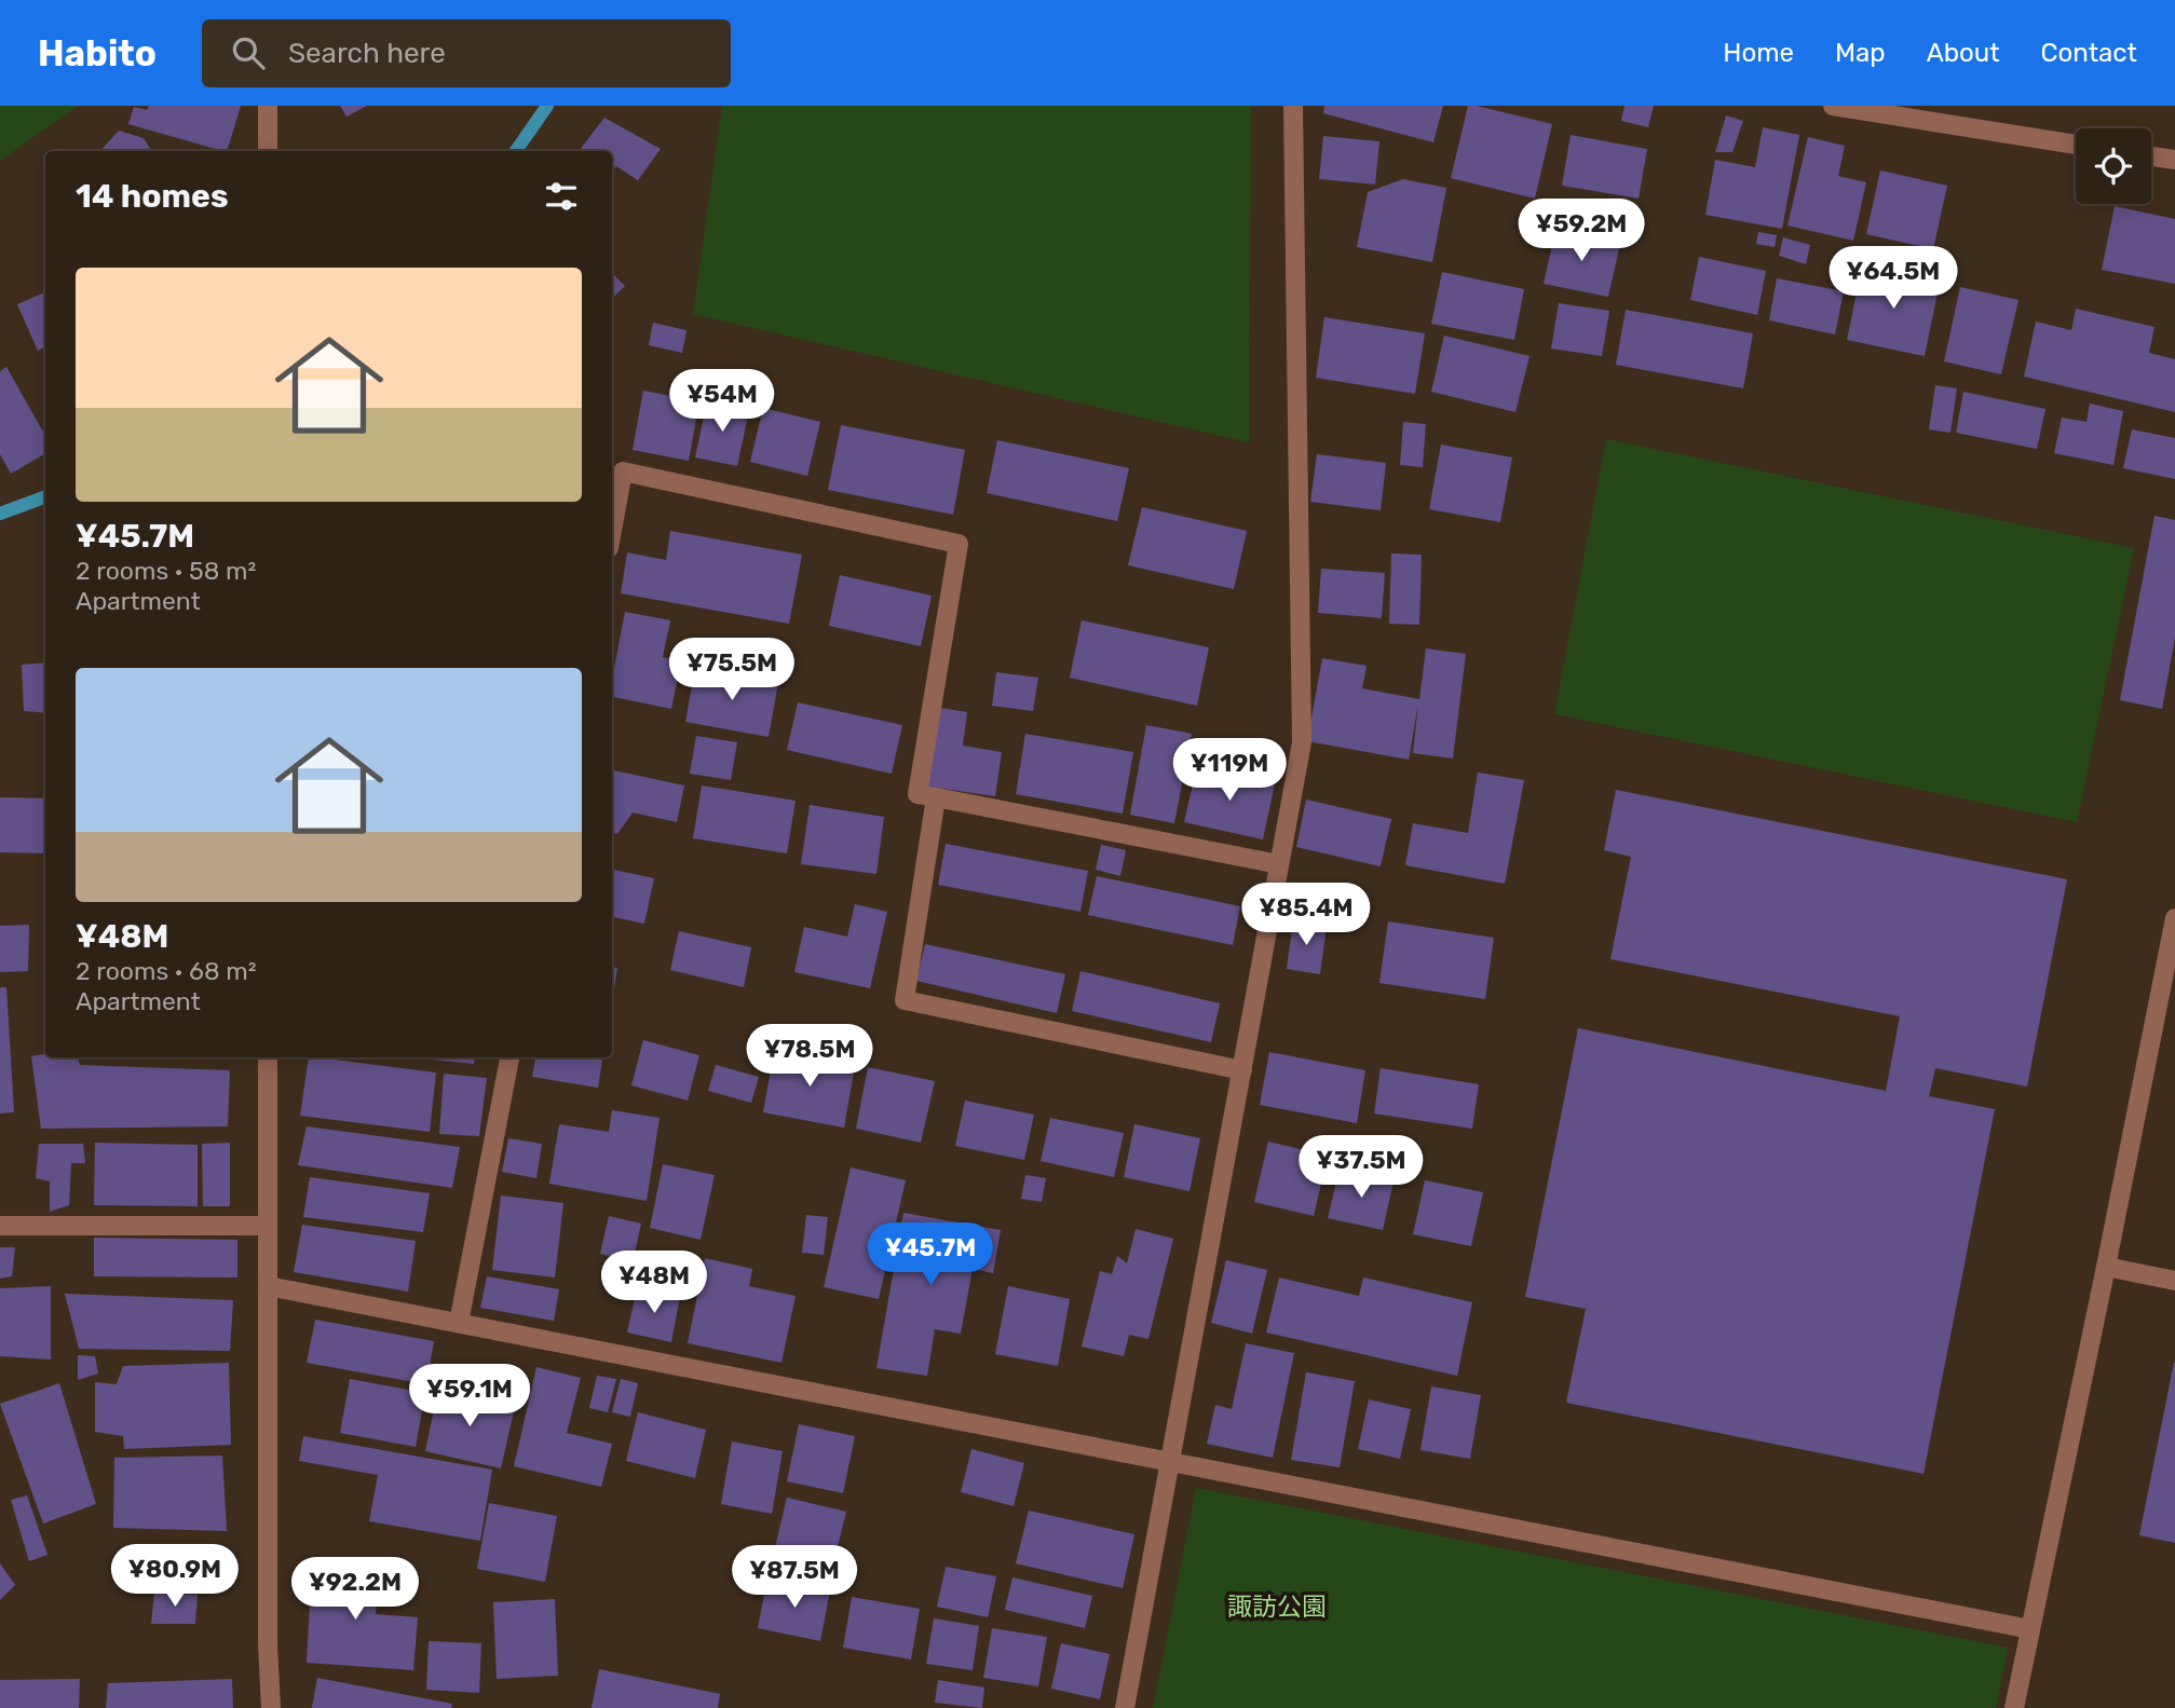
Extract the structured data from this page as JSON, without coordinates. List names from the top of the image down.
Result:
{
  "parks": ["諏訪公園"],
  "page": {
    "header": "Habito",
    "search": "Search here",
    "nav": [
      "Home",
      "Map",
      "About",
      "Contact"
    ],
    "heading": "14 homes",
    "price": [
      "¥59.2M",
      "¥64.5M",
      "¥54M",
      "¥75.5M",
      "¥119M",
      "¥85.4M",
      "¥78.5M",
      "¥37.5M",
      "¥45.7M",
      "¥48M",
      "¥59.1M",
      "¥80.9M",
      "¥87.5M",
      "¥92.2M"
    ],
    "list": [
      {
        "name": "¥45.7M",
        "note": "2 rooms · 58 m² · Apartment"
      },
      {
        "name": "¥48M",
        "note": "2 rooms · 68 m² · Apartment"
      }
    ]
  }
}
